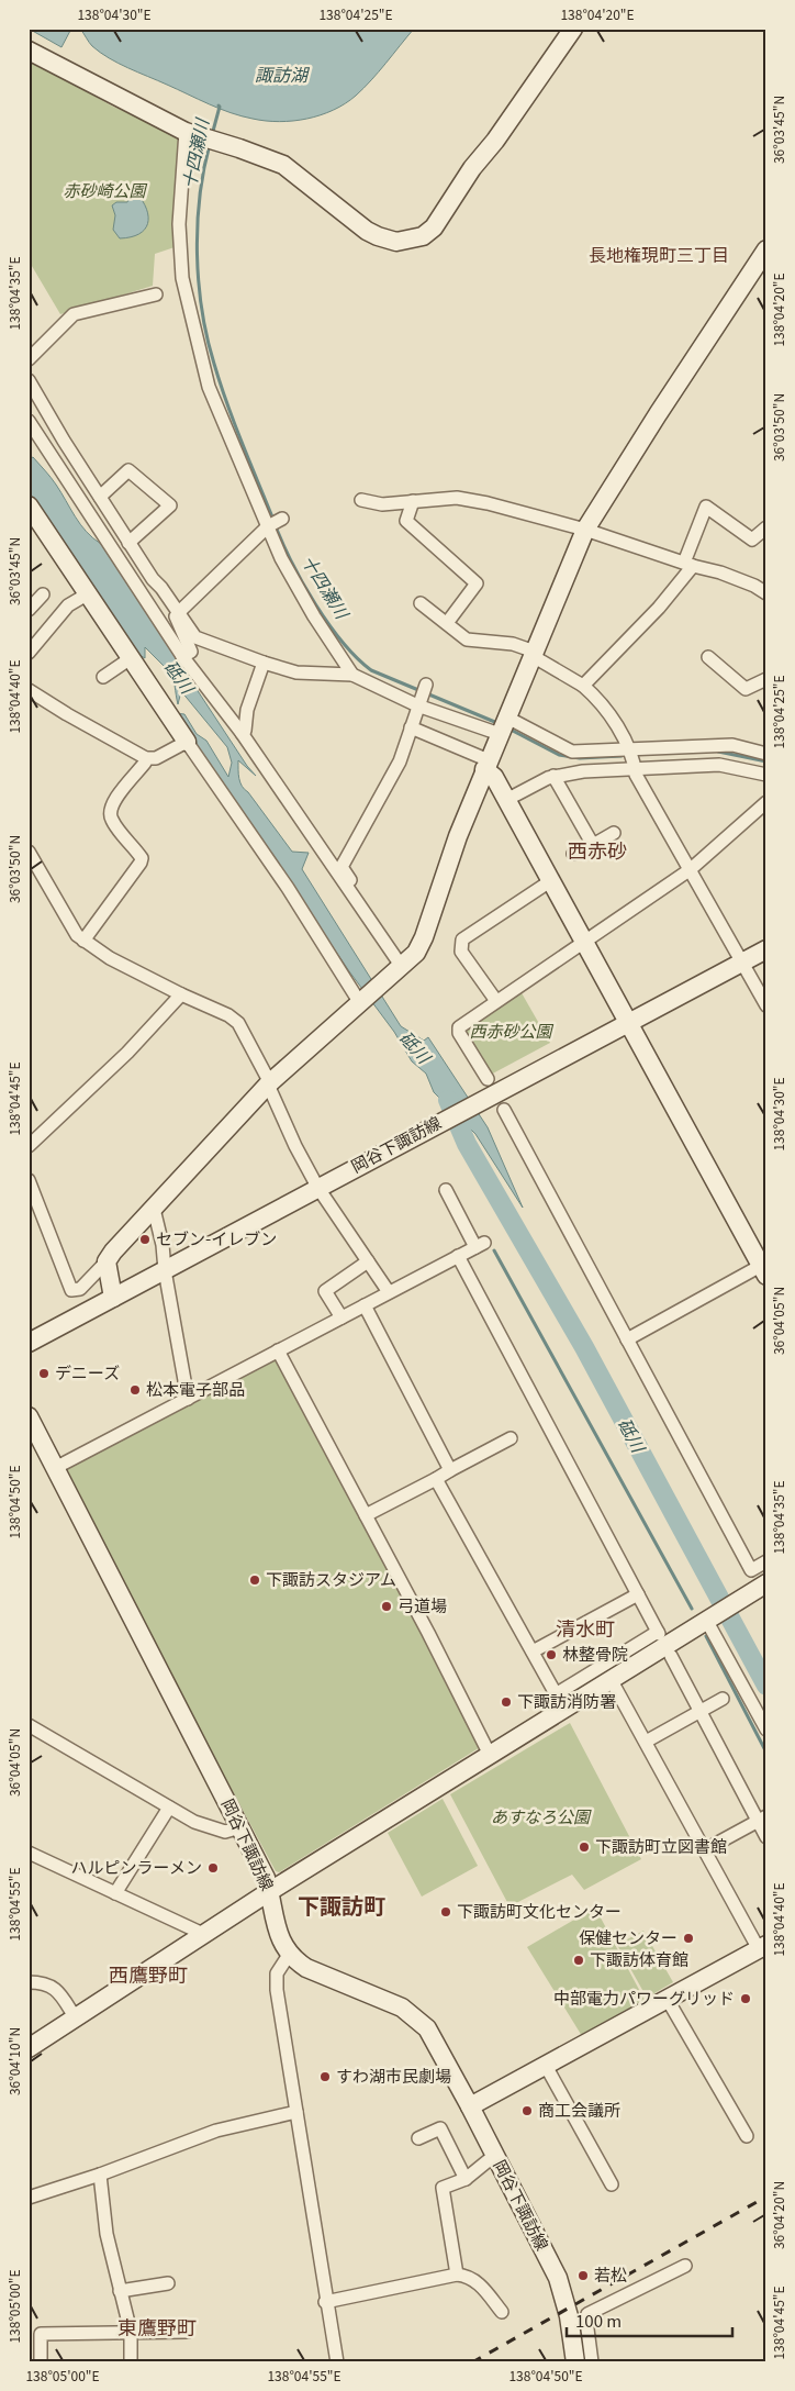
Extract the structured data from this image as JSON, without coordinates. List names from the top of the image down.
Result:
{
  "streets": {
    "street": ["岡谷下諏訪線"]
  },
  "districts": [
    "長地権現町三丁目",
    "西赤砂",
    "清水町",
    "下諏訪町",
    "西鷹野町",
    "東鷹野町"
  ],
  "water": ["諏訪湖", "十四瀬川", "砥川"],
  "parks": ["赤砂崎公園", "西赤砂公園", "あすなろ公園"],
  "places": [
    "セブン-イレブン",
    "デニーズ",
    "松本電子部品",
    "下諏訪スタジアム",
    "弓道場",
    "林整骨院",
    "下諏訪消防署",
    "下諏訪町立図書館",
    "ハルピンラーメン",
    "下諏訪町文化センター",
    "保健センター",
    "下諏訪体育館",
    "中部電力パワーグリッド",
    "すわ湖市民劇場",
    "商工会議所",
    "若松"
  ],
  "scale_bar": "100 m",
  "coordinates": [
    "138°04'30\"E",
    "138°04'25\"E",
    "138°04'20\"E",
    "36°03'45\"N",
    "138°04'35\"E",
    "36°03'50\"N",
    "138°04'40\"E",
    "138°04'45\"E",
    "36°04'05\"N",
    "138°04'50\"E",
    "138°04'55\"E",
    "36°04'10\"N",
    "36°04'20\"N",
    "138°05'00\"E"
  ]
}
